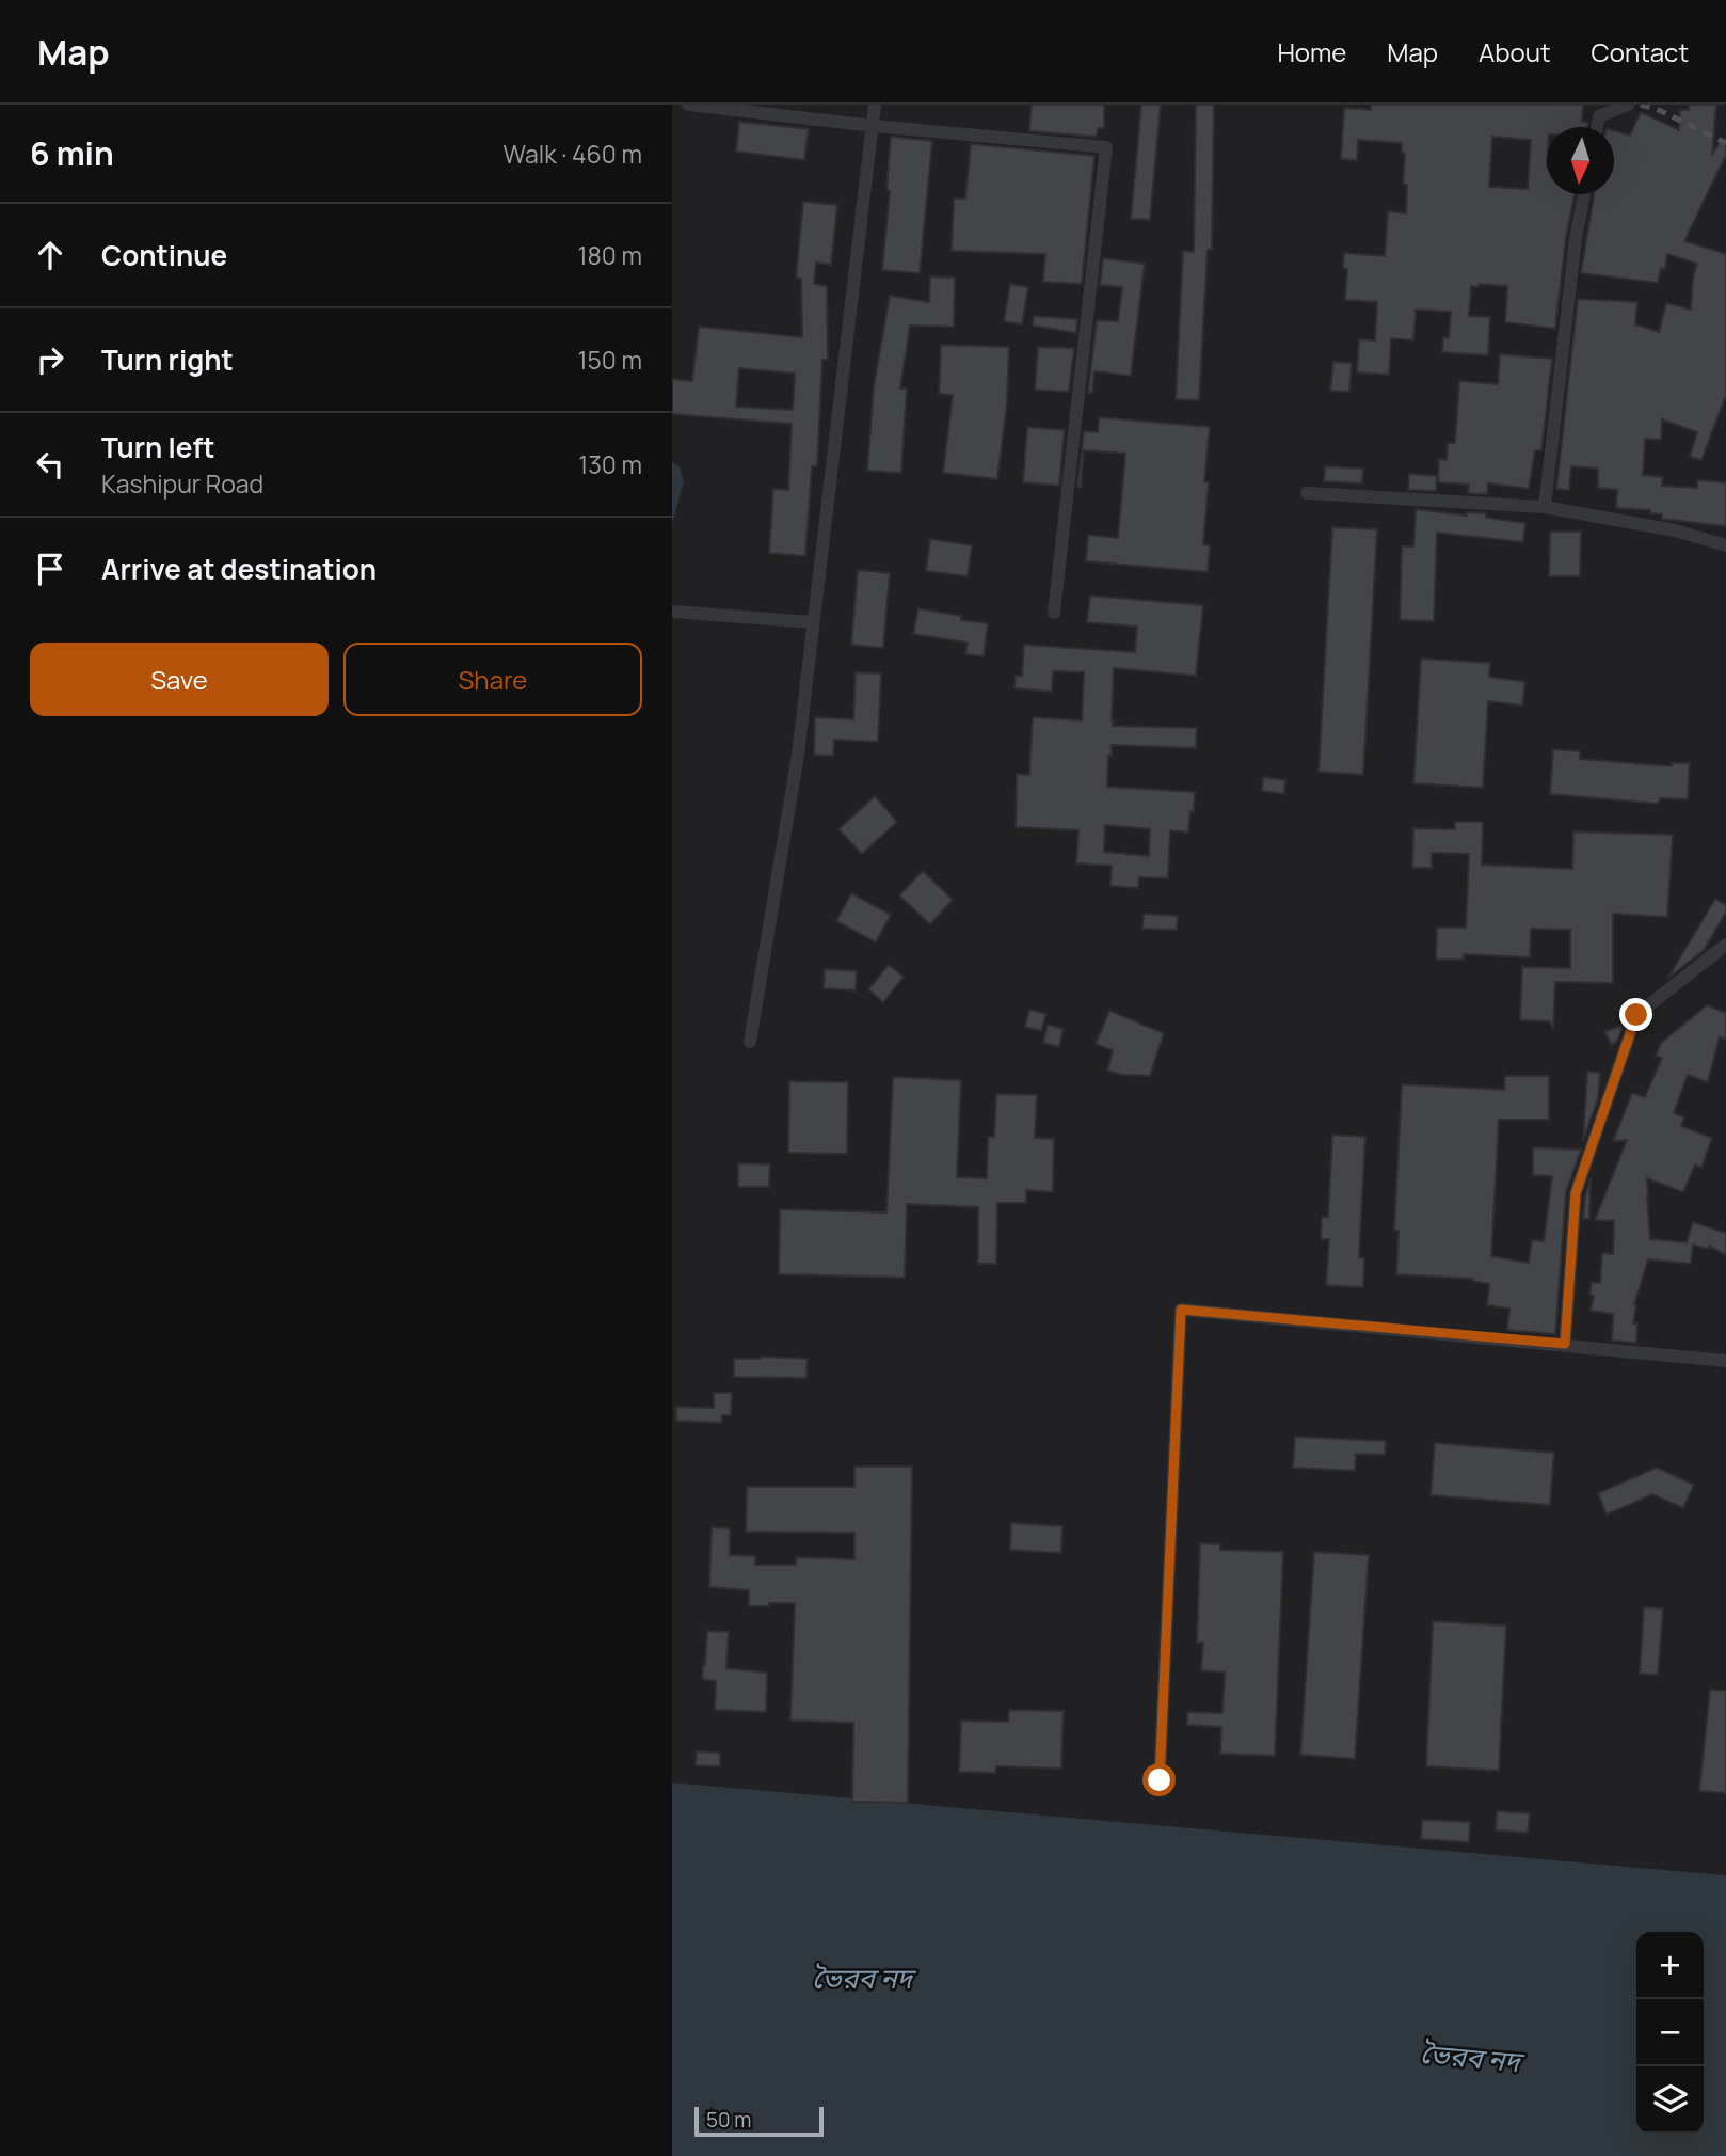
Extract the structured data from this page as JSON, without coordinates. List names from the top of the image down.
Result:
{
  "water": ["ভৈরব নদ"],
  "scale_bar": "50 m",
  "north": "bottom",
  "page": {
    "header": "Map",
    "nav": [
      "Home",
      "Map",
      "About",
      "Contact"
    ],
    "heading": ["6 min", "Walk · 460 m"],
    "list": [
      ["Continue", "180 m"],
      ["Turn right", "150 m"],
      ["Turn left", "Kashipur Road", "130 m"],
      "Arrive at destination"
    ],
    "buttons": ["Save", "Share"],
    "map_buttons": ["+", "−"],
    "scale": "50 m"
  }
}
